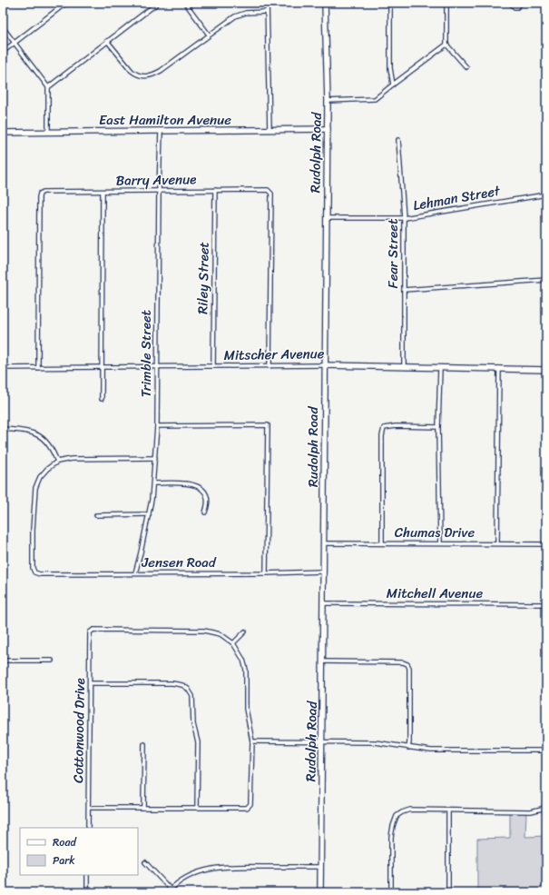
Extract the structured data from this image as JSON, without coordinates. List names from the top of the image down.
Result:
{
  "streets": {
    "street": [
      "East Hamilton Avenue",
      "Rudolph Road",
      "Barry Avenue",
      "Lehman Street",
      "Fear Street",
      "Riley Street",
      "Trimble Street",
      "Mitscher Avenue",
      "Chumas Drive",
      "Jensen Road",
      "Mitchell Avenue",
      "Cottonwood Drive"
    ]
  },
  "crossings": [
    ["East Hamilton Avenue", "Rudolph Road"],
    ["East Hamilton Avenue", "Trimble Street"],
    ["Rudolph Road", "Lehman Street"],
    ["Rudolph Road", "Mitscher Avenue"],
    ["Rudolph Road", "Chumas Drive"],
    ["Rudolph Road", "Jensen Road"],
    ["Rudolph Road", "Mitchell Avenue"],
    ["Barry Avenue", "Riley Street"],
    ["Barry Avenue", "Trimble Street"],
    ["Barry Avenue", "Mitscher Avenue"],
    ["Lehman Street", "Fear Street"],
    ["Fear Street", "Mitscher Avenue"],
    ["Riley Street", "Mitscher Avenue"],
    ["Trimble Street", "Mitscher Avenue"],
    ["Trimble Street", "Jensen Road"]
  ],
  "legend": ["Road", "Park"]
}
